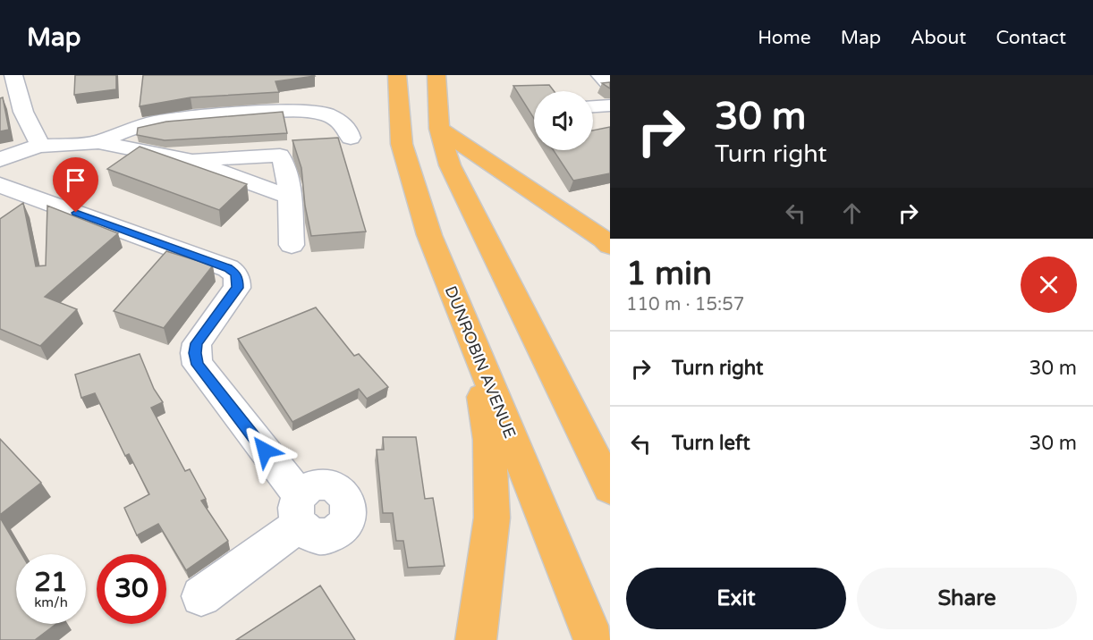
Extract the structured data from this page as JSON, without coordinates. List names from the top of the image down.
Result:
{
  "streets": {
    "highway": ["DUNROBIN AVENUE"]
  },
  "page": {
    "header": "Map",
    "nav": [
      "Home",
      "Map",
      "About",
      "Contact"
    ],
    "turn": ["30 m", "Turn right"],
    "heading": ["1 min", "110 m · 15:57"],
    "list": [
      {
        "name": "Turn right",
        "value": "30 m"
      },
      {
        "name": "Turn left",
        "value": "30 m"
      }
    ],
    "speed": "21 km/h",
    "limit": "30",
    "buttons": ["Exit", "Share"]
  }
}
